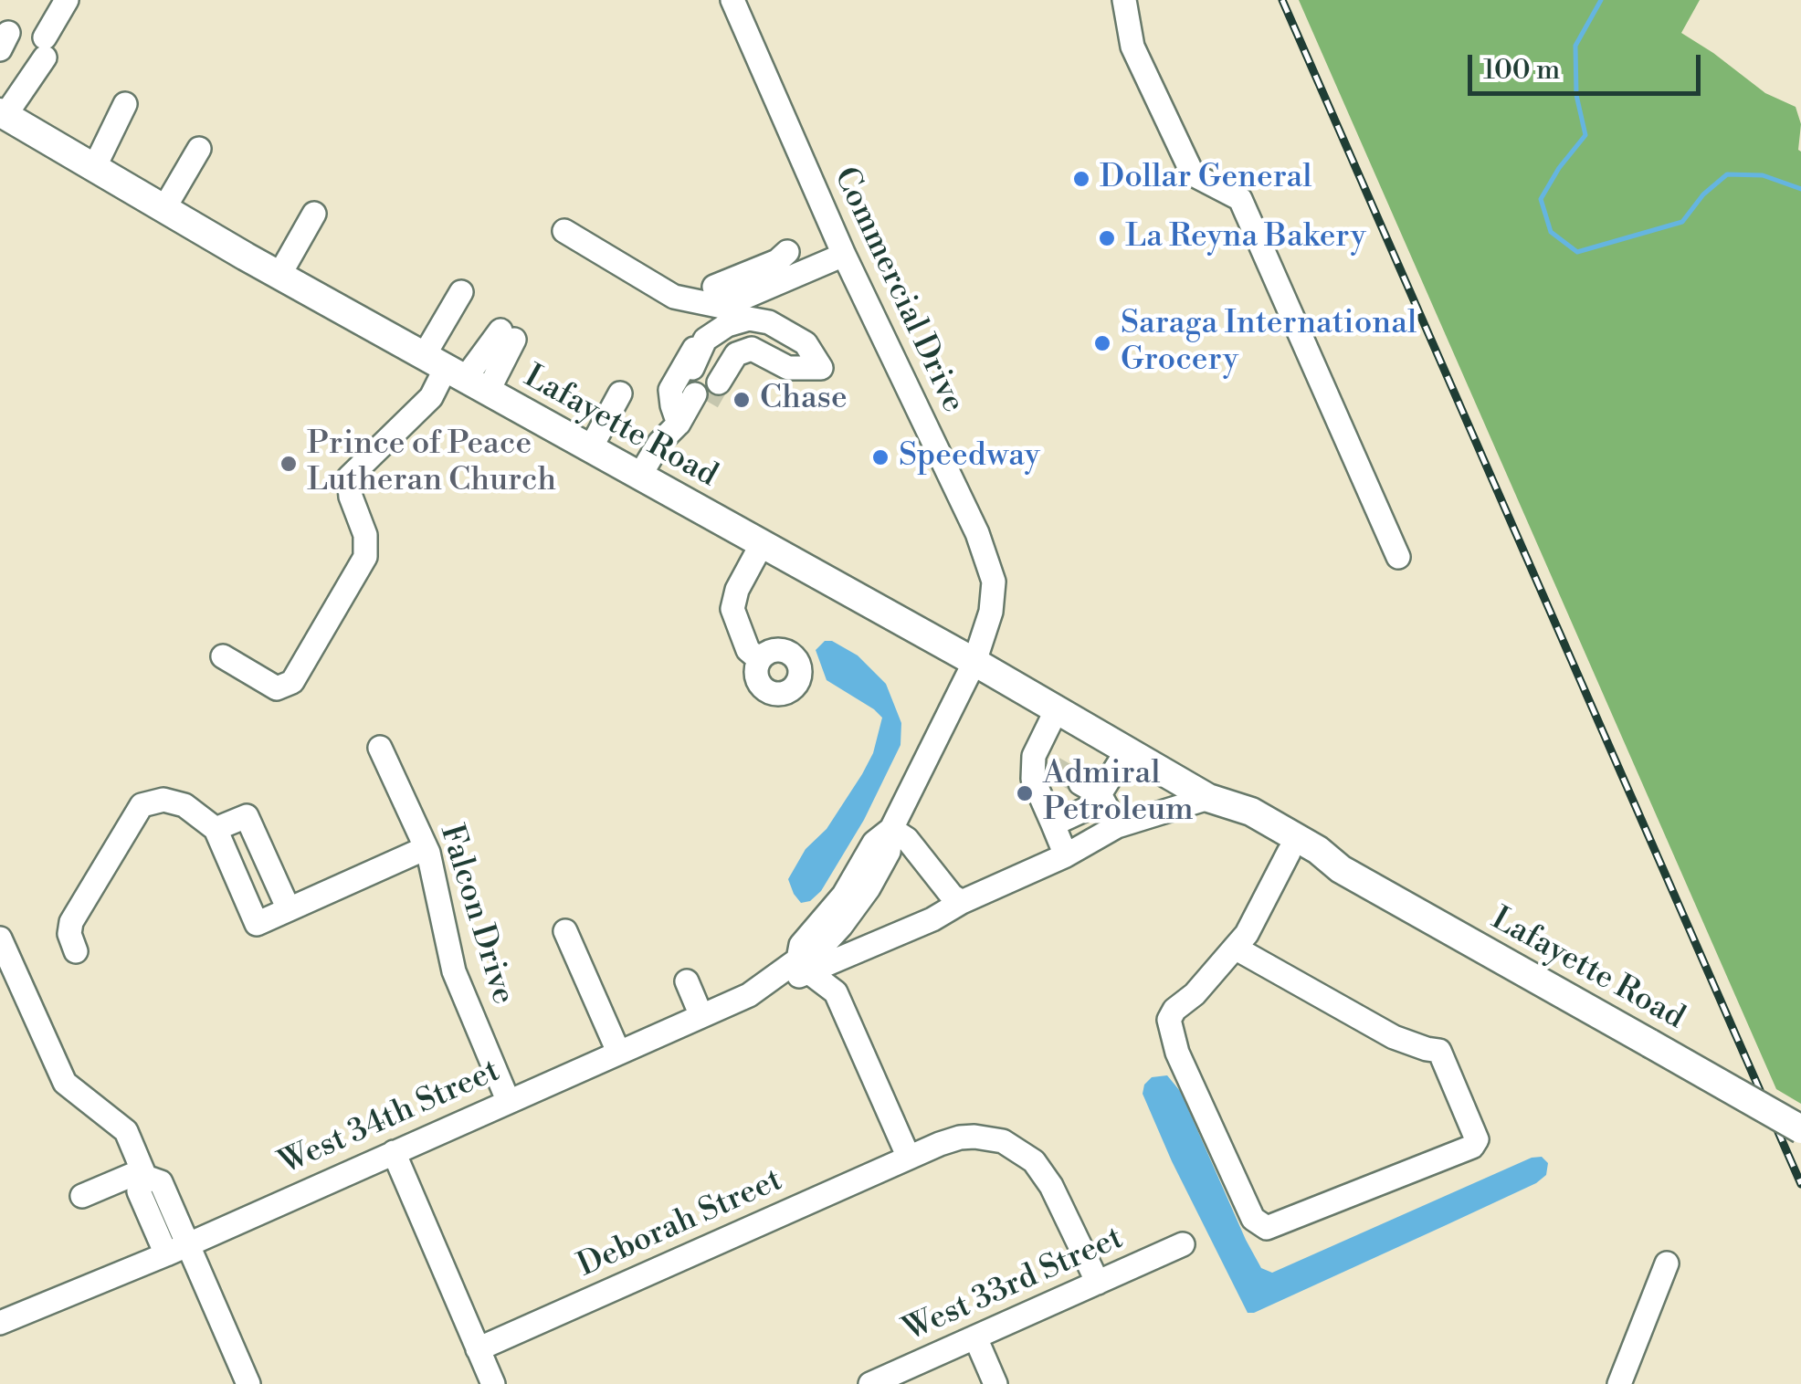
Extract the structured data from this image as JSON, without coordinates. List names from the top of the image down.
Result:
{
  "streets": {
    "main road": ["Lafayette Road"],
    "street": [
      "Commercial Drive",
      "Falcon Drive",
      "West 34th Street",
      "Deborah Street",
      "West 33rd Street"
    ]
  },
  "crossings": [
    ["Commercial Drive", "Lafayette Road"],
    ["Commercial Drive", "West 34th Street"],
    ["Falcon Drive", "West 34th Street"],
    ["Deborah Street", "West 33rd Street"]
  ],
  "places": [
    "Dollar General",
    "La Reyna Bakery",
    "Saraga International Grocery",
    "Chase",
    "Speedway",
    "Prince of Peace Lutheran Church",
    "Admiral Petroleum"
  ],
  "scale_bar": "100 m"
}
